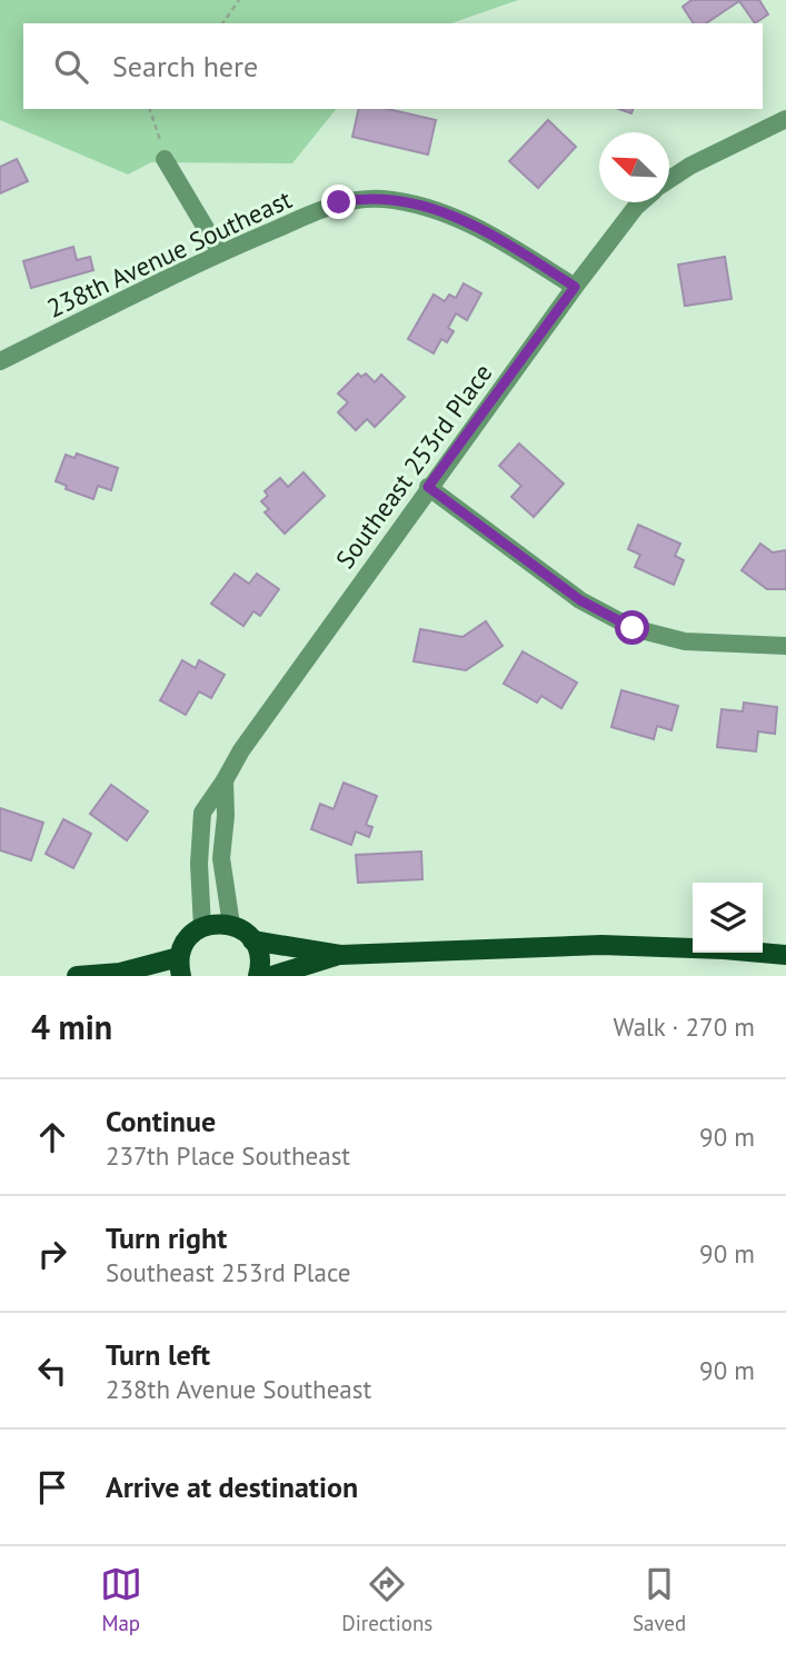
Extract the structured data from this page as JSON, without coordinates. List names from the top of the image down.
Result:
{
  "streets": {
    "street": ["238th Avenue Southeast", "Southeast 253rd Place"]
  },
  "crossings": [
    ["238th Avenue Southeast", "Southeast 253rd Place"]
  ],
  "north": "top left",
  "page": {
    "search": "Search here",
    "heading": ["4 min", "Walk · 270 m"],
    "list": [
      ["Continue", "237th Place Southeast", "90 m"],
      ["Turn right", "Southeast 253rd Place", "90 m"],
      ["Turn left", "238th Avenue Southeast", "90 m"],
      "Arrive at destination"
    ],
    "nav": ["Map", "Directions", "Saved"]
  }
}
